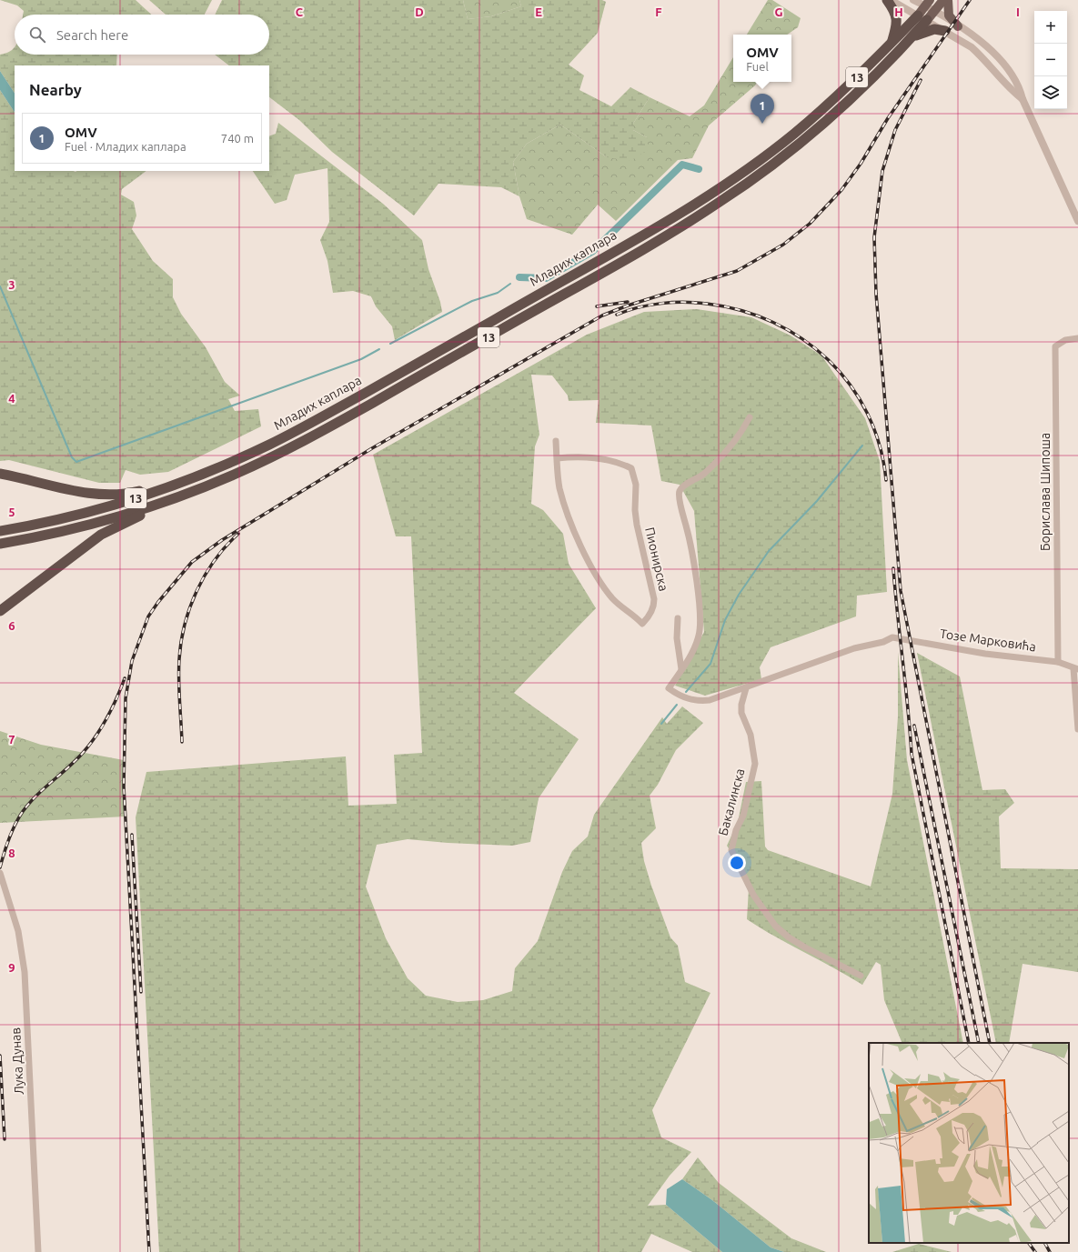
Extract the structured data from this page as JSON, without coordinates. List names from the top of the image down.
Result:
{
  "streets": {
    "highway": ["13", "Младих каплара"],
    "street": [
      "Борислава Шипоша",
      "Пионирска",
      "Тозе Марковића",
      "Бакалинска",
      "Лука Дунав"
    ]
  },
  "crossings": [
    ["13", "Младих каплара"],
    ["Борислава Шипоша", "Тозе Марковића"],
    ["Тозе Марковића", "Бакалинска"]
  ],
  "page": {
    "map_buttons": ["+", "−"],
    "search": "Search here",
    "popup": ["OMV", "Fuel"],
    "heading": "Nearby",
    "pins": "1",
    "list": [
      {
        "mark": "1",
        "name": "OMV",
        "note": "Fuel · Младих каплара",
        "value": "740 m"
      }
    ]
  },
  "grid": {
    "columns": [
      "C",
      "D",
      "E",
      "F",
      "G",
      "H",
      "I"
    ],
    "rows": [
      "3",
      "4",
      "5",
      "6",
      "7",
      "8",
      "9"
    ]
  }
}
